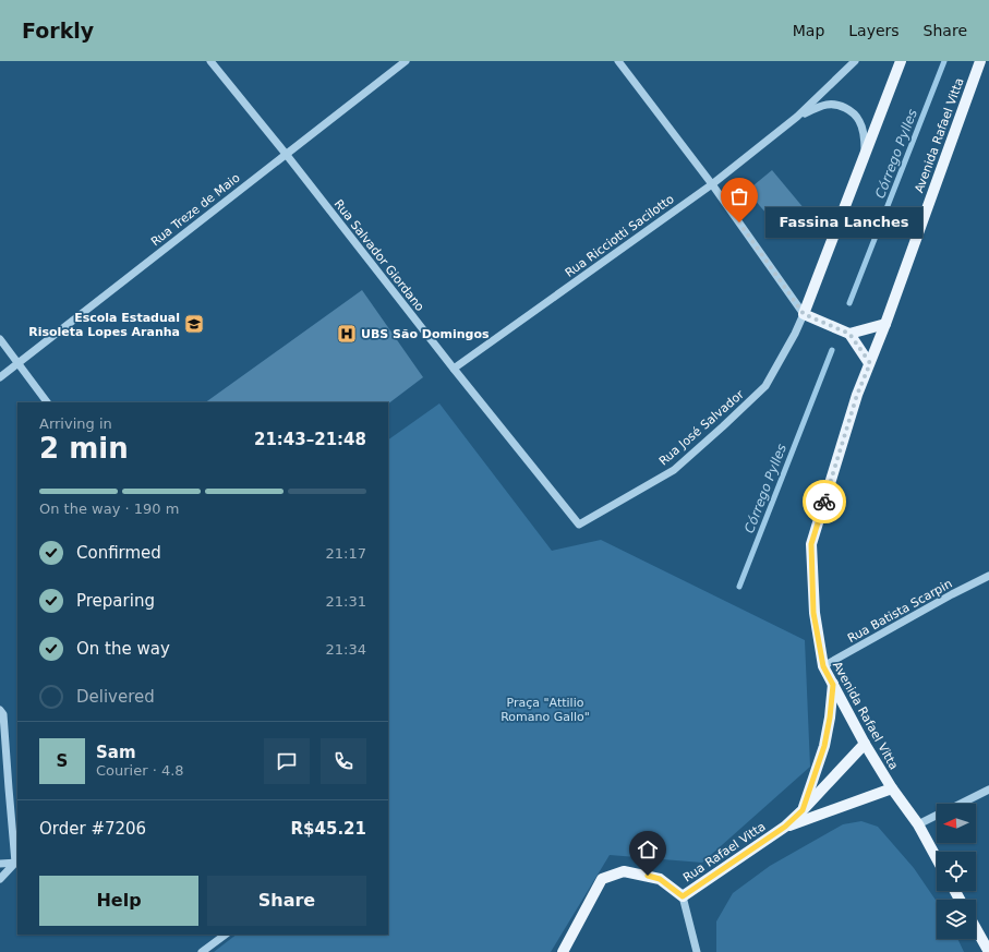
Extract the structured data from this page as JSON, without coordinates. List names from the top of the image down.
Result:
{
  "streets": {
    "main road": ["Avenida Rafael Vitta", "Rua Rafael Vitta"],
    "street": [
      "Rua Treze de Maio",
      "Rua Ricciotti Sacilotto",
      "Rua Salvador Giordano",
      "Rua José Salvador",
      "Rua Batista Scarpin"
    ]
  },
  "crossings": [
    ["Avenida Rafael Vitta", "Rua Batista Scarpin"],
    ["Avenida Rafael Vitta", "Rua Rafael Vitta"],
    ["Rua Treze de Maio", "Rua Salvador Giordano"],
    ["Rua Ricciotti Sacilotto", "Rua Salvador Giordano"],
    ["Rua Salvador Giordano", "Rua José Salvador"]
  ],
  "water": ["Córrego Pylles"],
  "parks": ["Praça \"Attilio Romano Gallo\""],
  "places": {
    "other": ["Fassina Lanches"],
    "school or university": ["Escola Estadual Risoleta Lopes Aranha"],
    "hospital": ["UBS São Domingos"]
  },
  "north": "left",
  "page": {
    "header": "Forkly",
    "nav": ["Map", "Layers", "Share"],
    "bubble": "Fassina Lanches",
    "heading": ["2 min", "Arriving in", "21:43–21:48"],
    "panel": [
      "Sam",
      "Courier · 4.8",
      "Order #7206",
      "R$45.21"
    ],
    "bar": "On the way · 190 m",
    "list": [
      ["Confirmed", "21:17"],
      ["Preparing", "21:31"],
      ["On the way", "21:34"],
      "Delivered"
    ],
    "round": "S",
    "buttons": ["Help", "Share"]
  }
}
